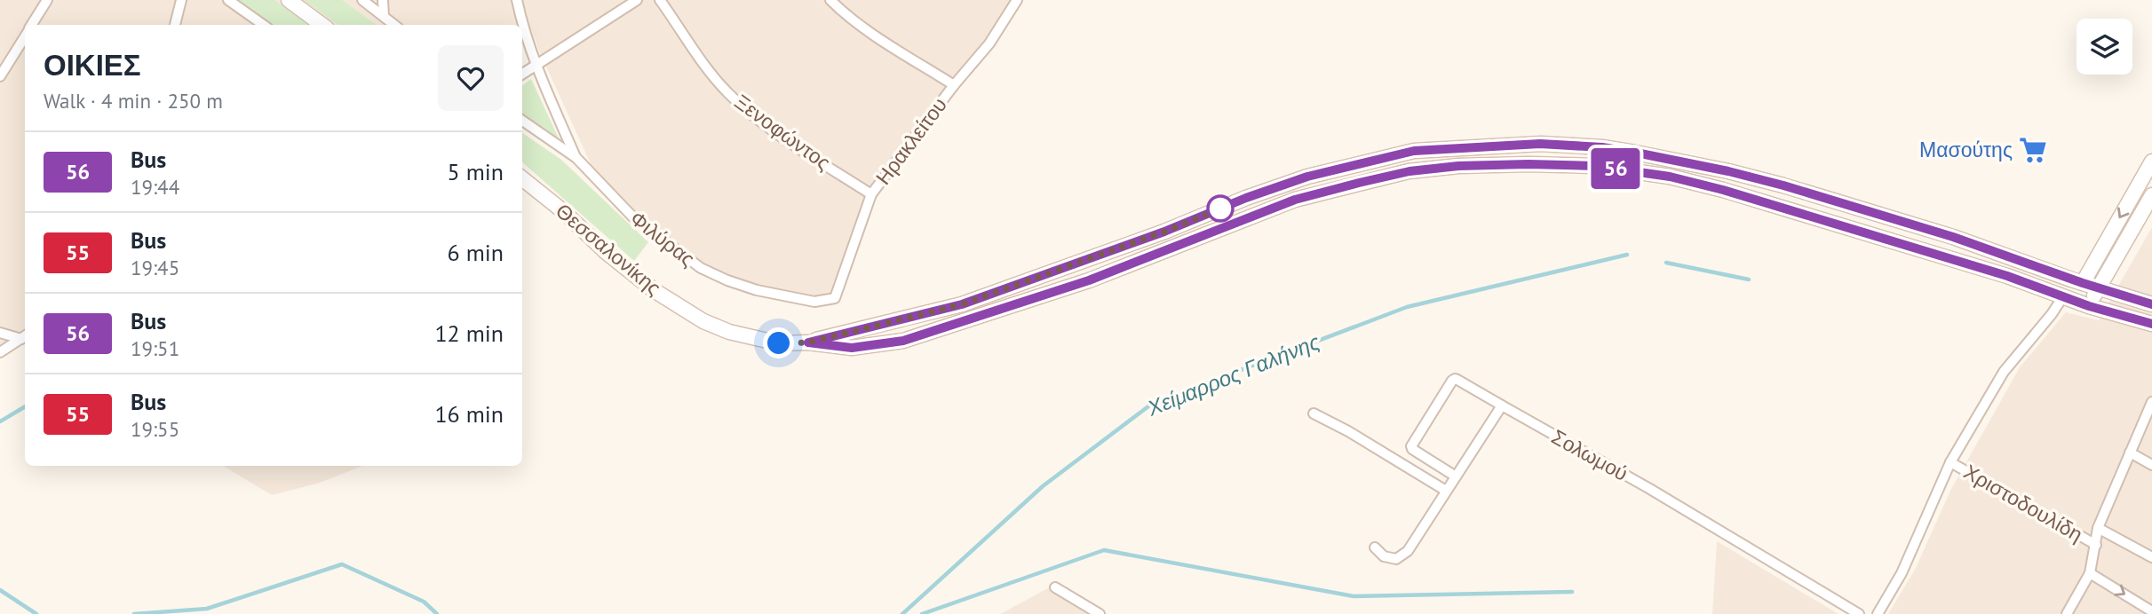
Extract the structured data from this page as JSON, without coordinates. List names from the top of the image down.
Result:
{
  "streets": {
    "main road": ["Θεσσαλονίκης"],
    "street": [
      "Ξενοφώντος",
      "Ηρακλείτου",
      "Φιλύρας",
      "Σολωμού",
      "Χριστοδουλίδη"
    ]
  },
  "crossings": [
    ["Ξενοφώντος", "Ηρακλείτου"],
    ["Ηρακλείτου", "Φιλύρας"]
  ],
  "water": ["Χείμαρρος Γαλήνης"],
  "places": {
    "supermarket": ["Μασούτης"]
  },
  "lines": ["bus line 56"],
  "page": {
    "on_map": "56",
    "heading": ["ΟΙΚΙΕΣ", "Walk · 4 min · 250 m"],
    "list": [
      {
        "mark": "56",
        "name": "Bus",
        "note": "19:44",
        "value": "5 min"
      },
      {
        "mark": "55",
        "name": "Bus",
        "note": "19:45",
        "value": "6 min"
      },
      {
        "mark": "56",
        "name": "Bus",
        "note": "19:51",
        "value": "12 min"
      },
      {
        "mark": "55",
        "name": "Bus",
        "note": "19:55",
        "value": "16 min"
      }
    ]
  }
}
